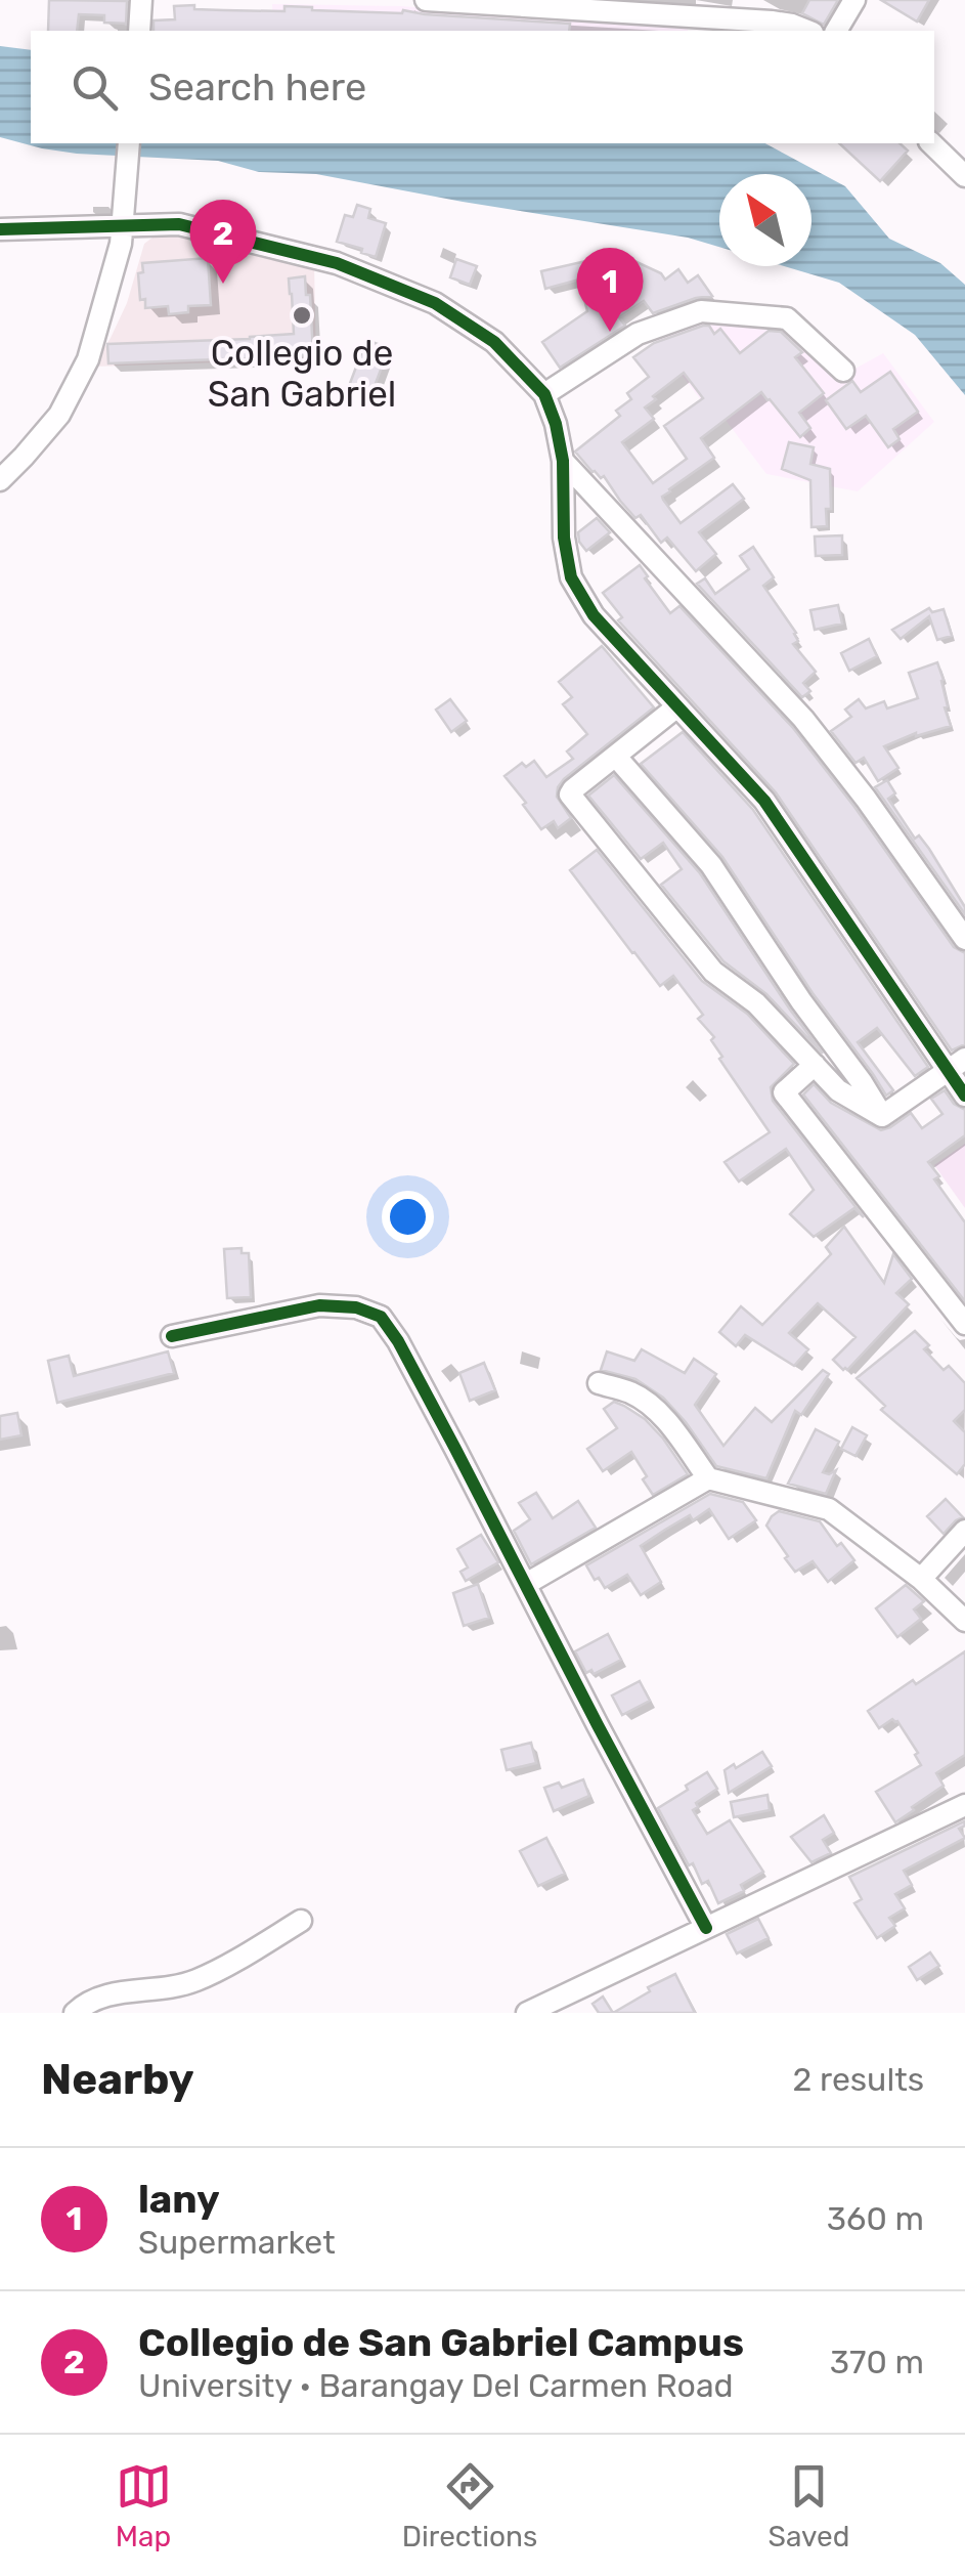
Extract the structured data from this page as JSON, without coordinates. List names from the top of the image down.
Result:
{
  "places": ["Collegio de San Gabriel"],
  "north": "top left",
  "page": {
    "search": "Search here",
    "pins": ["2", "1"],
    "heading": ["Nearby", "2 results"],
    "list": [
      {
        "mark": "1",
        "name": "lany",
        "note": "Supermarket",
        "value": "360 m"
      },
      {
        "mark": "2",
        "name": "Collegio de San Gabriel Campus",
        "note": "University · Barangay Del Carmen Road",
        "value": "370 m"
      }
    ],
    "nav": ["Map", "Directions", "Saved"]
  }
}
